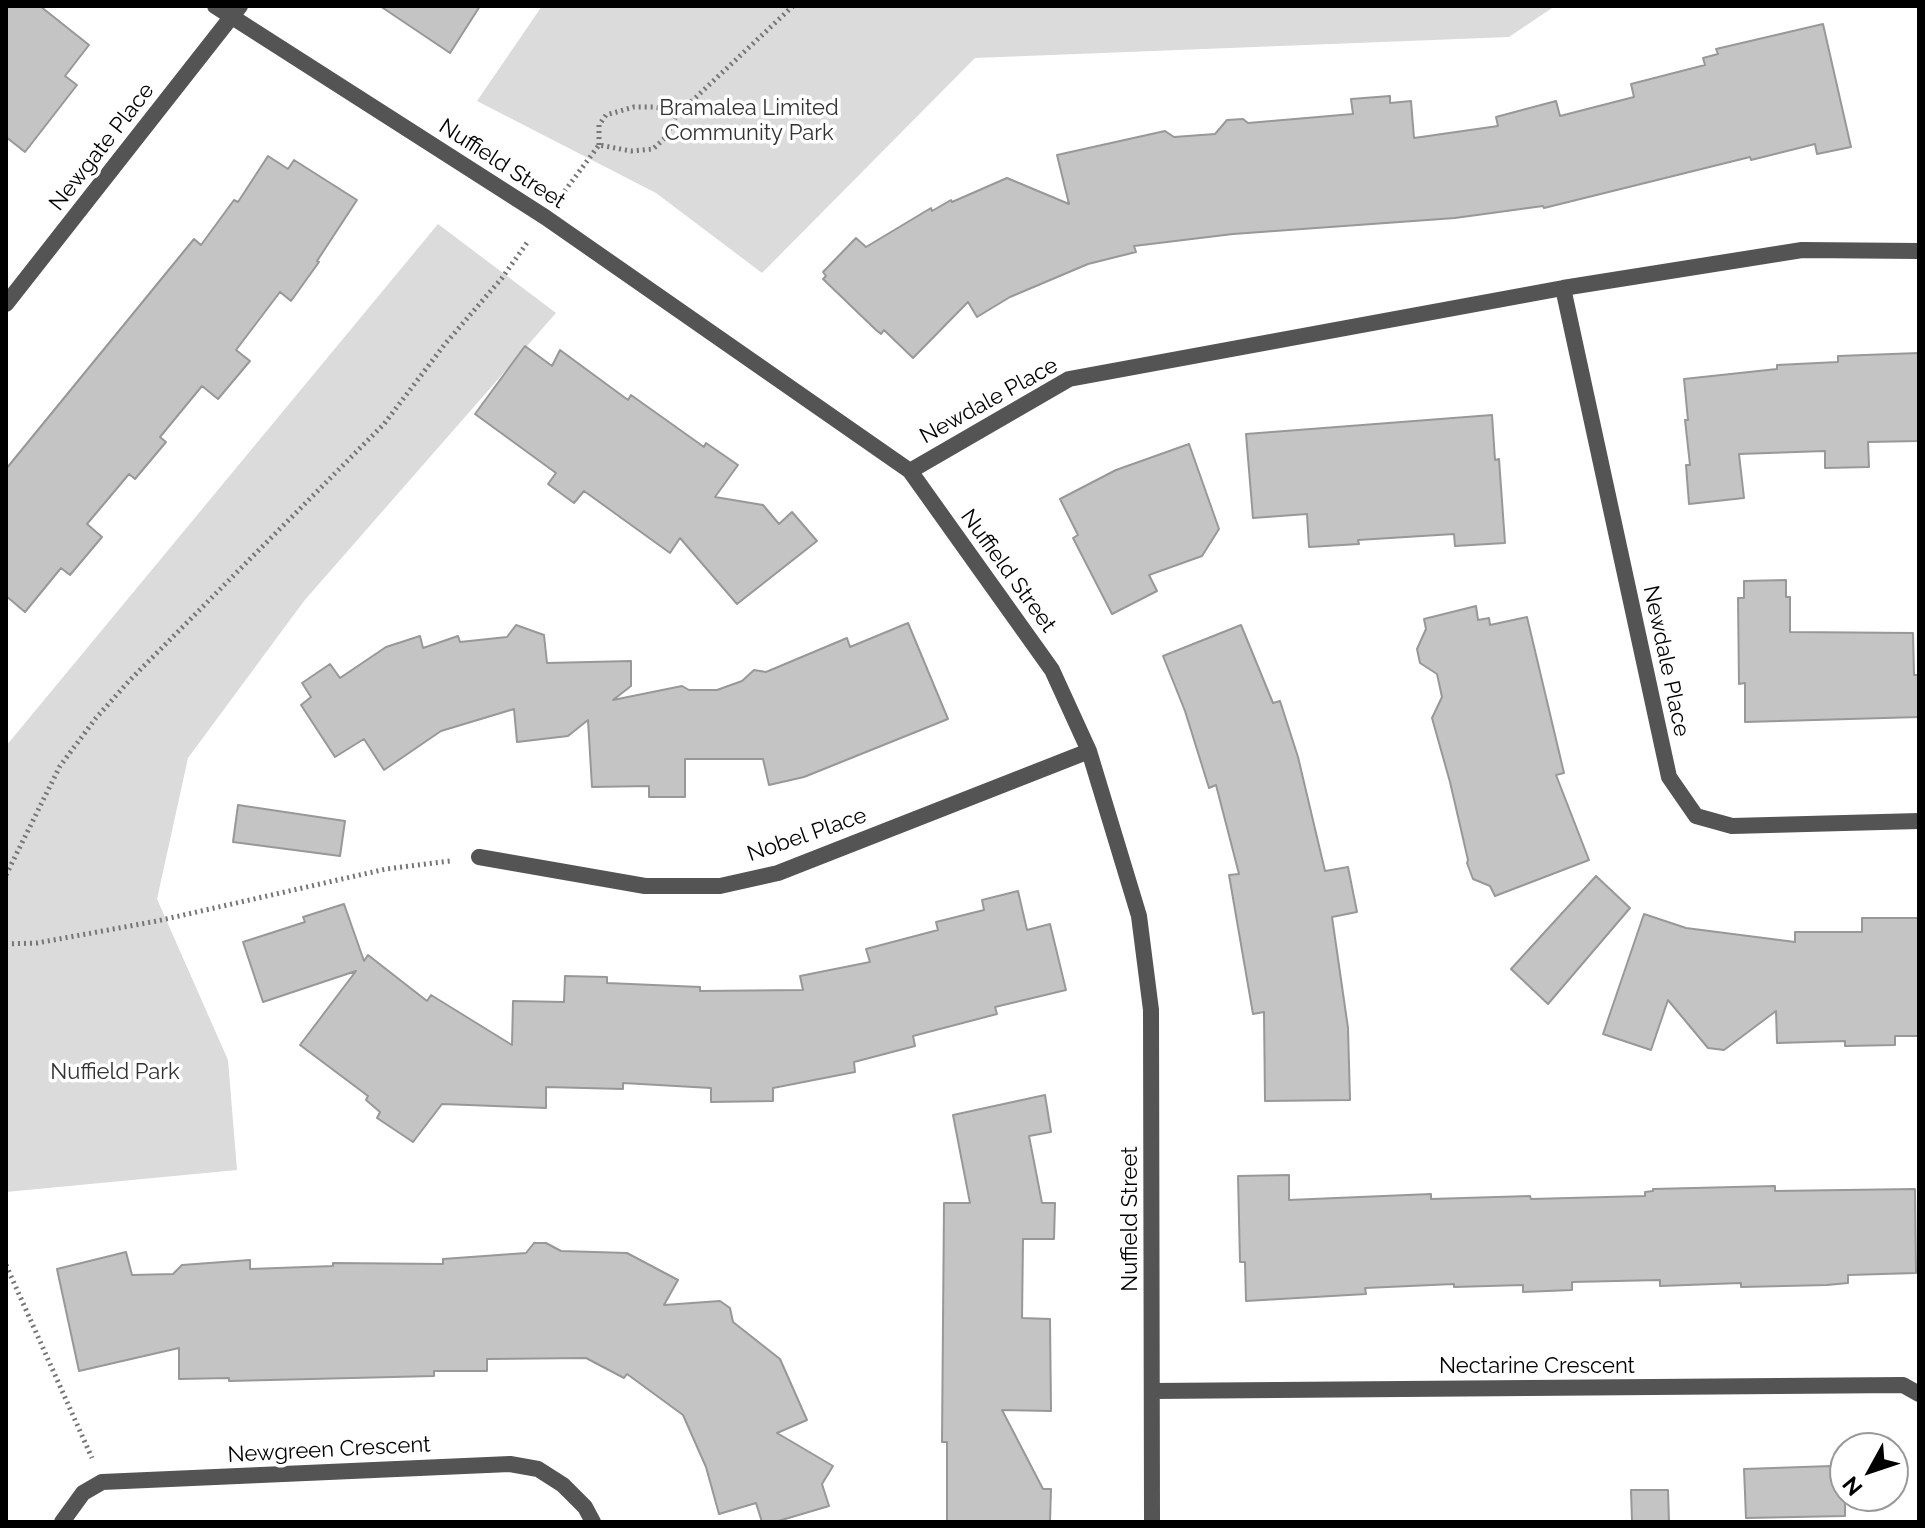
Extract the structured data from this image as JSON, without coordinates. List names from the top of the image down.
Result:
{
  "streets": {
    "street": [
      "Newgate Place",
      "Nuffield Street",
      "Newdale Place",
      "Nobel Place",
      "Nectarine Crescent",
      "Newgreen Crescent"
    ]
  },
  "crossings": [
    ["Newgate Place", "Nuffield Street"],
    ["Nuffield Street", "Newdale Place"],
    ["Nuffield Street", "Nobel Place"],
    ["Nuffield Street", "Nectarine Crescent"]
  ],
  "parks": ["Bramalea Limited Community Park", "Nuffield Park"],
  "north": "bottom left"
}
